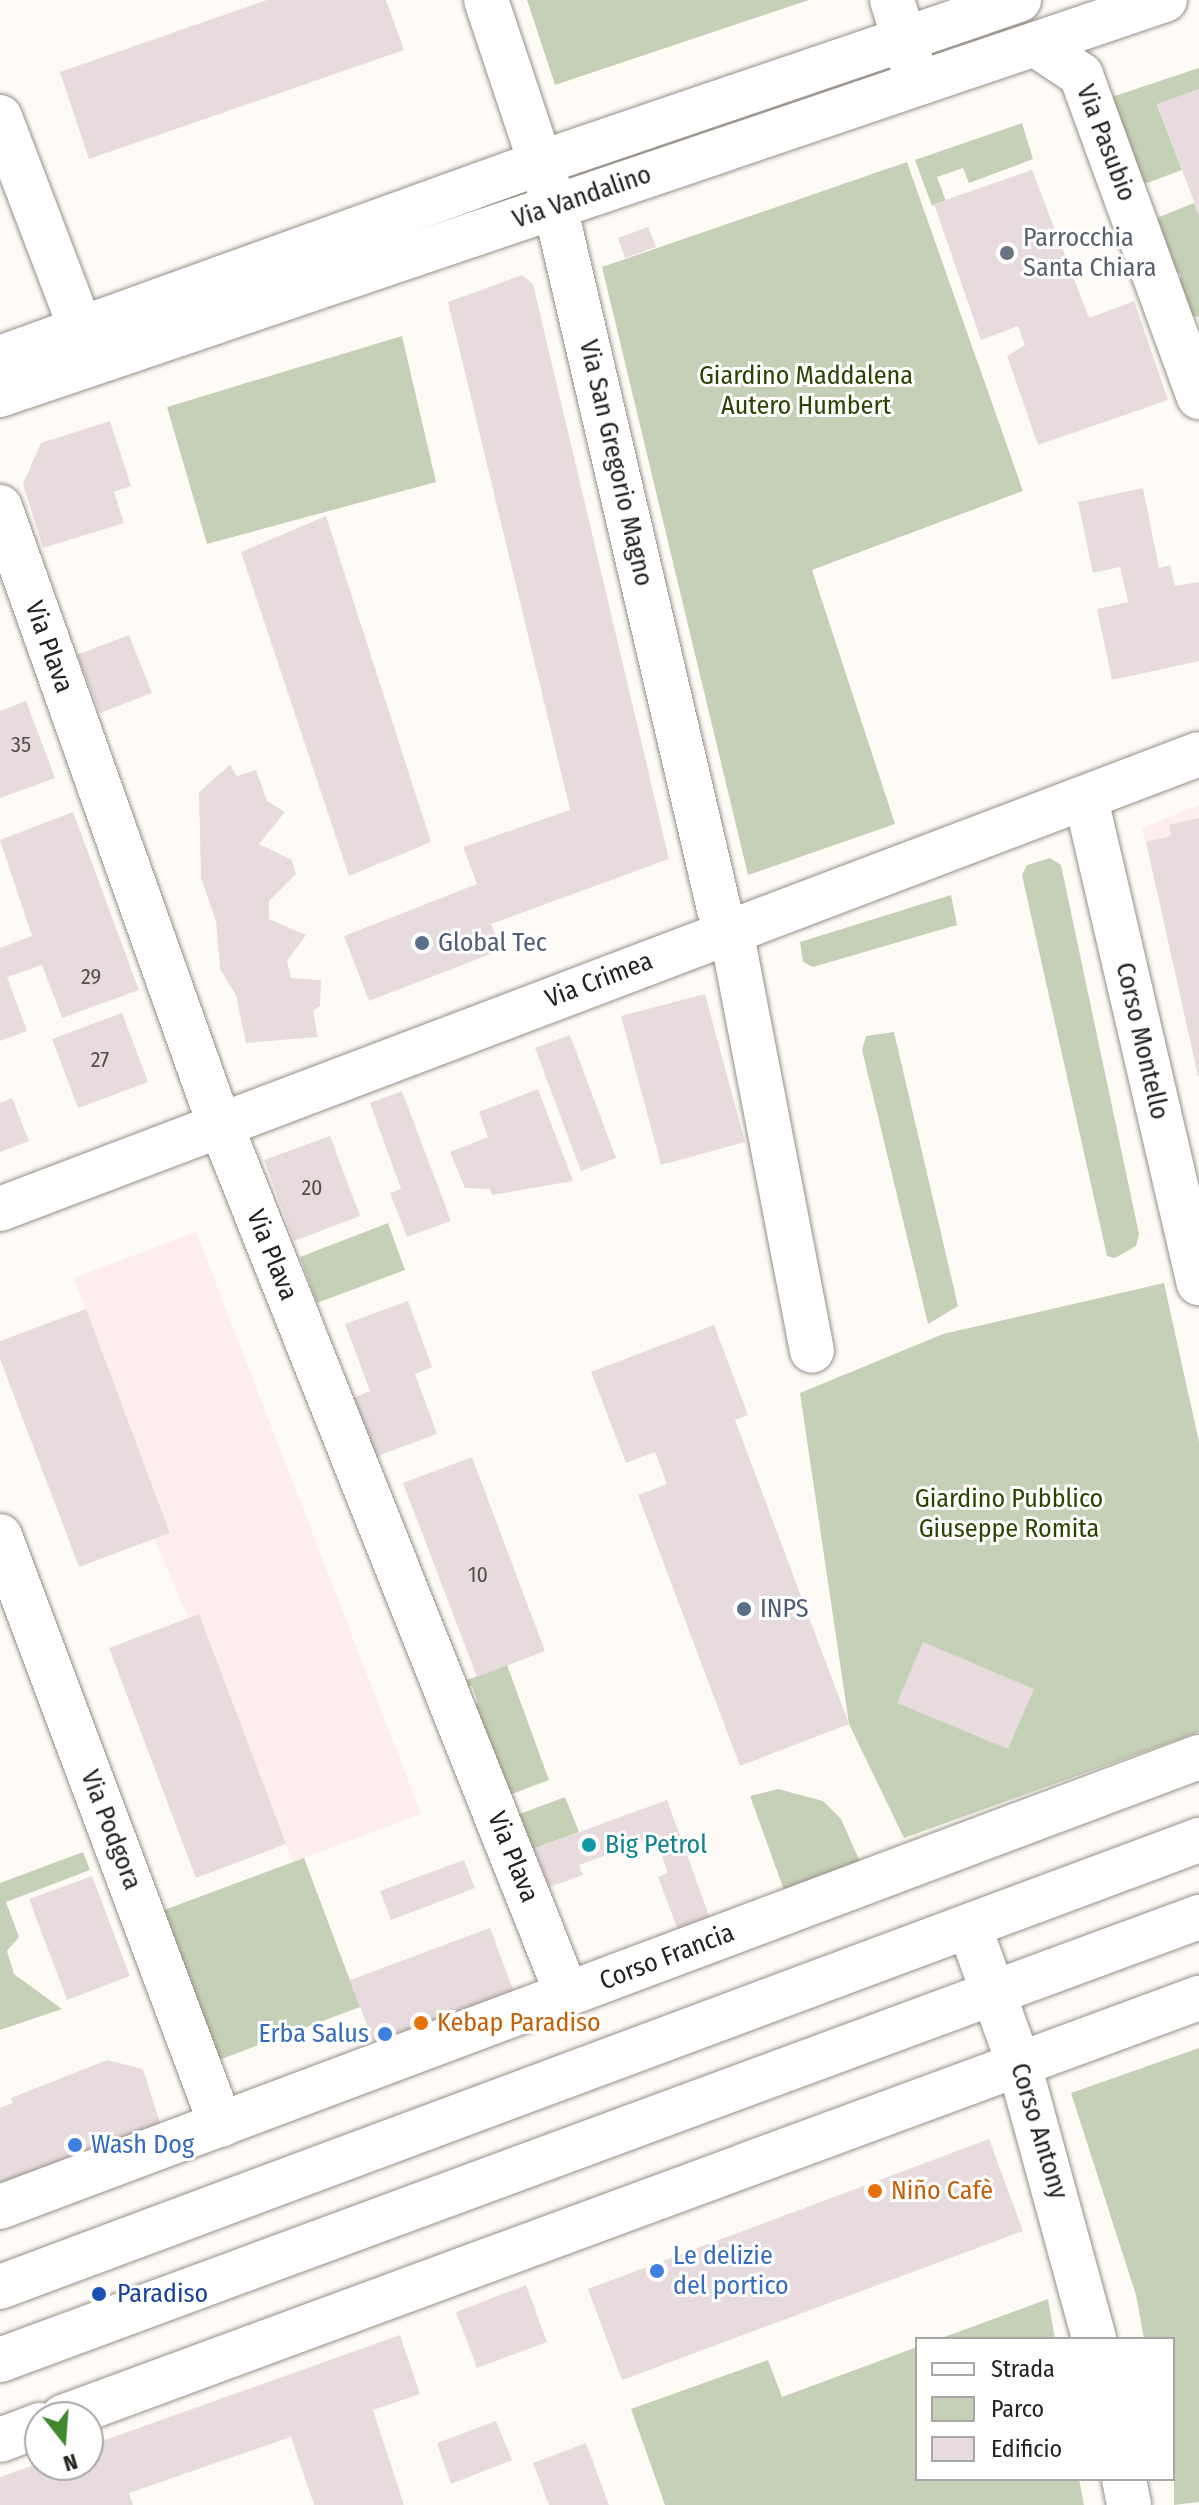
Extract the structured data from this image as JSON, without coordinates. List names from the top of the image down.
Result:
{
  "streets": {
    "street": [
      "Via Pasubio",
      "Via Vandalino",
      "Via San Gregorio Magno",
      "Via Plava",
      "Via Crimea",
      "Corso Montello",
      "Via Podgora",
      "Corso Francia",
      "Corso Antony"
    ]
  },
  "crossings": [
    ["Via Pasubio", "Via Vandalino"],
    ["Via Vandalino", "Via San Gregorio Magno"],
    ["Via San Gregorio Magno", "Via Crimea"],
    ["Via Plava", "Via Crimea"],
    ["Via Plava", "Corso Francia"],
    ["Via Crimea", "Corso Montello"],
    ["Via Podgora", "Corso Francia"]
  ],
  "parks": ["Giardino Maddalena Autero Humbert", "Giardino Pubblico Giuseppe Romita"],
  "places": [
    "Parrocchia Santa Chiara",
    "Global Tec",
    "INPS",
    "Big Petrol",
    "Kebap Paradiso",
    "Erba Salus",
    "Wash Dog",
    "Niño Cafè",
    "Le delizie del portico",
    "Paradiso"
  ],
  "house_numbers": [
    "35",
    "29",
    "27",
    "20",
    "10"
  ],
  "legend": ["Strada", "Parco", "Edificio"],
  "north": "bottom"
}
